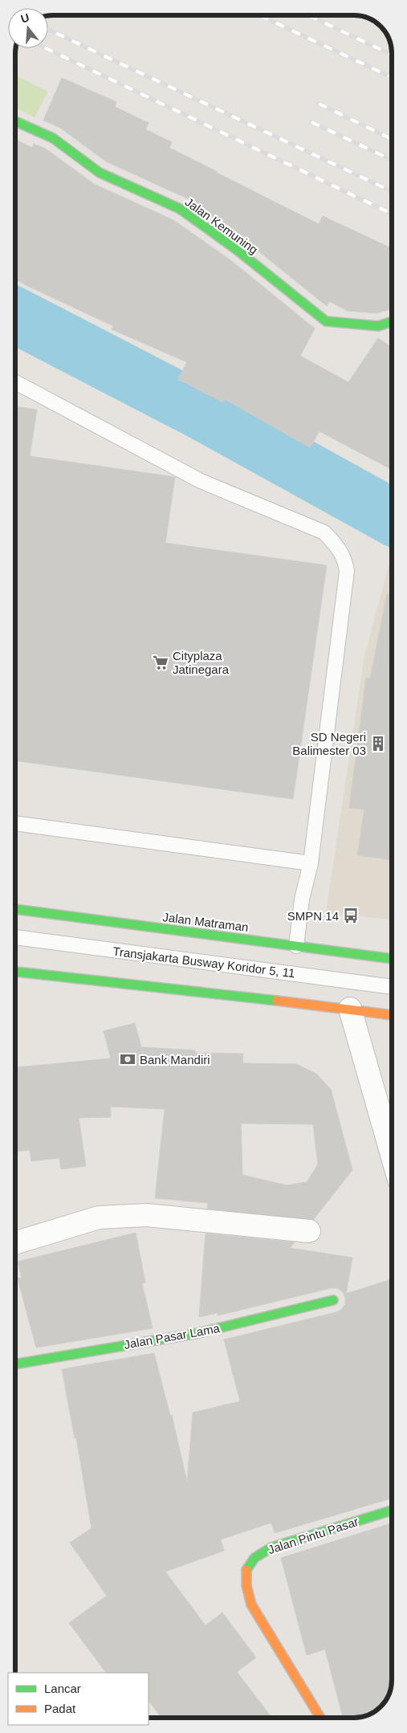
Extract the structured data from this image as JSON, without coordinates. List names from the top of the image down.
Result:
{
  "streets": {
    "street": [
      "Jalan Kemuning",
      "Jalan Matraman",
      "Jalan Pasar Lama",
      "Jalan Pintu Pasar"
    ],
    "lane": ["Transjakarta Busway Koridor 5, 11"]
  },
  "places": {
    "supermarket": ["Cityplaza Jatinegara"],
    "building": ["SD Negeri Balimester 03"],
    "bus stop": ["SMPN 14"],
    "bank": ["Bank Mandiri"]
  },
  "legend": ["Lancar", "Padat"],
  "north": "top"
}
